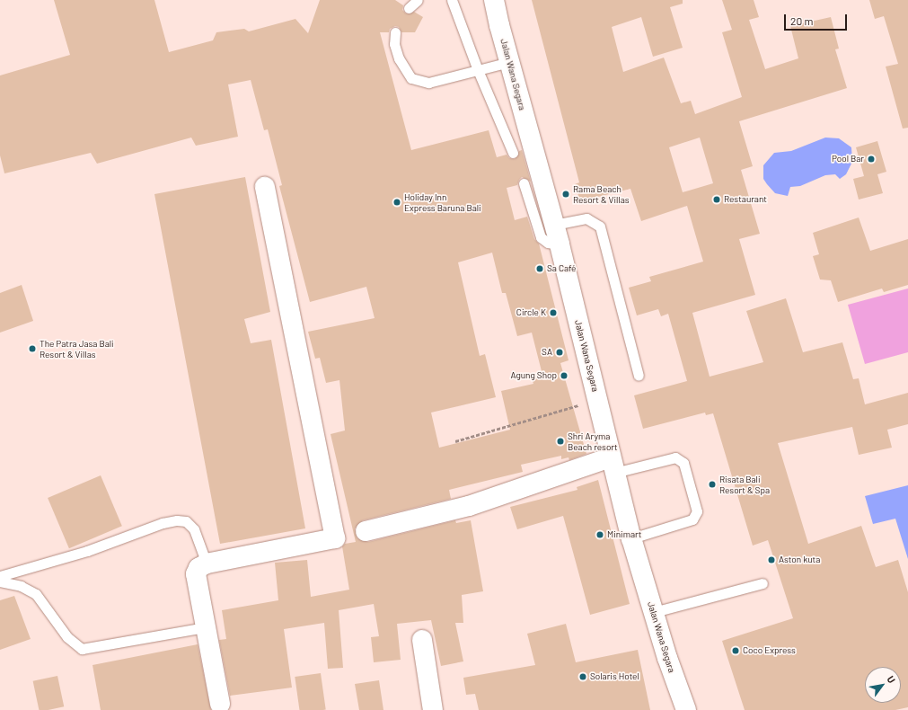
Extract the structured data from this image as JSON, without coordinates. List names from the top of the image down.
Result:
{
  "streets": {
    "street": ["Jalan Wana Segara"]
  },
  "places": [
    "Pool Bar",
    "Rama Beach Resort & Villas",
    "Restaurant",
    "Holiday Inn Express Baruna Bali",
    "Sa Café",
    "Circle K",
    "The Patra Jasa Bali Resort & Villas",
    "SA",
    "Agung Shop",
    "Shri Aryma Beach resort",
    "Risata Bali Resort & Spa",
    "Minimart",
    "Aston kuta",
    "Coco Express",
    "Solaris Hotel"
  ],
  "scale_bar": "20 m",
  "north": "top right"
}
